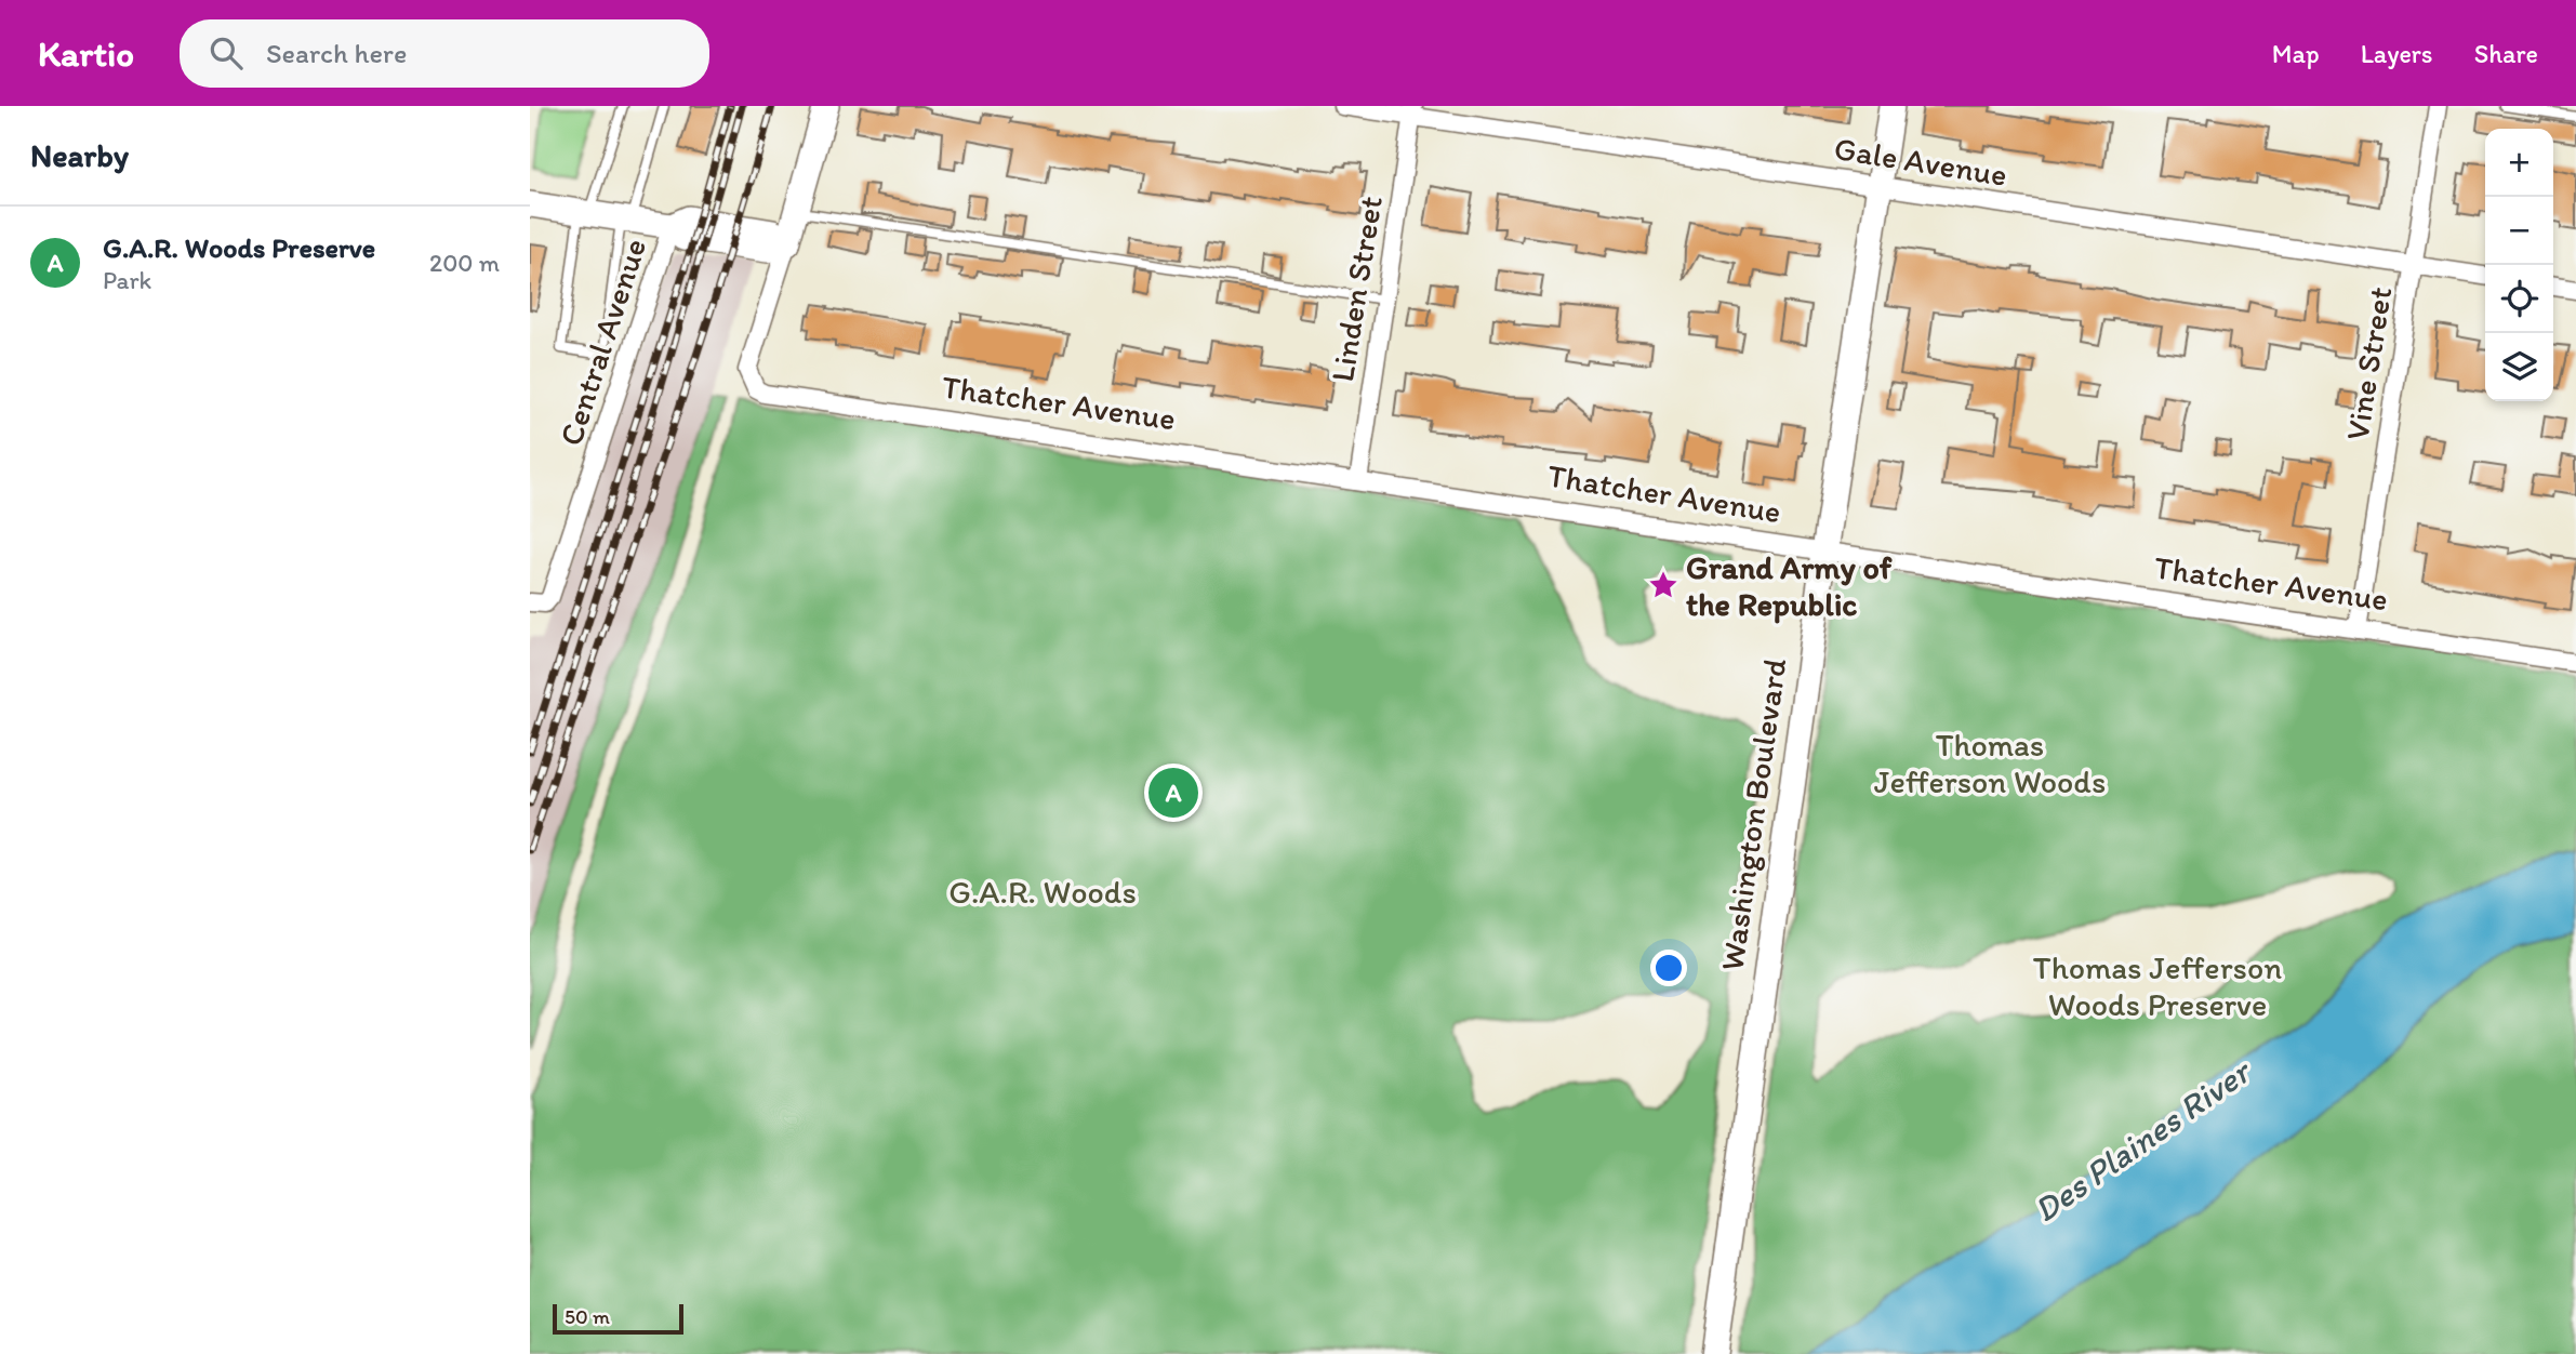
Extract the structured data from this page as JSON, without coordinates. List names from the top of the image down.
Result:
{
  "streets": {
    "street": [
      "Gale Avenue",
      "Linden Street",
      "Central Avenue",
      "Vine Street",
      "Thatcher Avenue",
      "Washington Boulevard"
    ]
  },
  "crossings": [
    ["Gale Avenue", "Linden Street"],
    ["Gale Avenue", "Vine Street"],
    ["Gale Avenue", "Washington Boulevard"],
    ["Linden Street", "Thatcher Avenue"],
    ["Vine Street", "Thatcher Avenue"],
    ["Thatcher Avenue", "Washington Boulevard"]
  ],
  "water": ["Des Plaines River"],
  "parks": ["Thomas Jefferson Woods", "G.A.R. Woods", "Thomas Jefferson Woods Preserve"],
  "places": {
    "place": ["Grand Army of the Republic"]
  },
  "scale_bar": "50 m",
  "page": {
    "header": "Kartio",
    "search": "Search here",
    "nav": ["Map", "Layers", "Share"],
    "heading": "Nearby",
    "map_buttons": ["+", "−"],
    "list": [
      {
        "mark": "A",
        "name": "G.A.R. Woods Preserve",
        "note": "Park",
        "value": "200 m"
      }
    ],
    "pins": "A",
    "scale": "50 m"
  }
}
